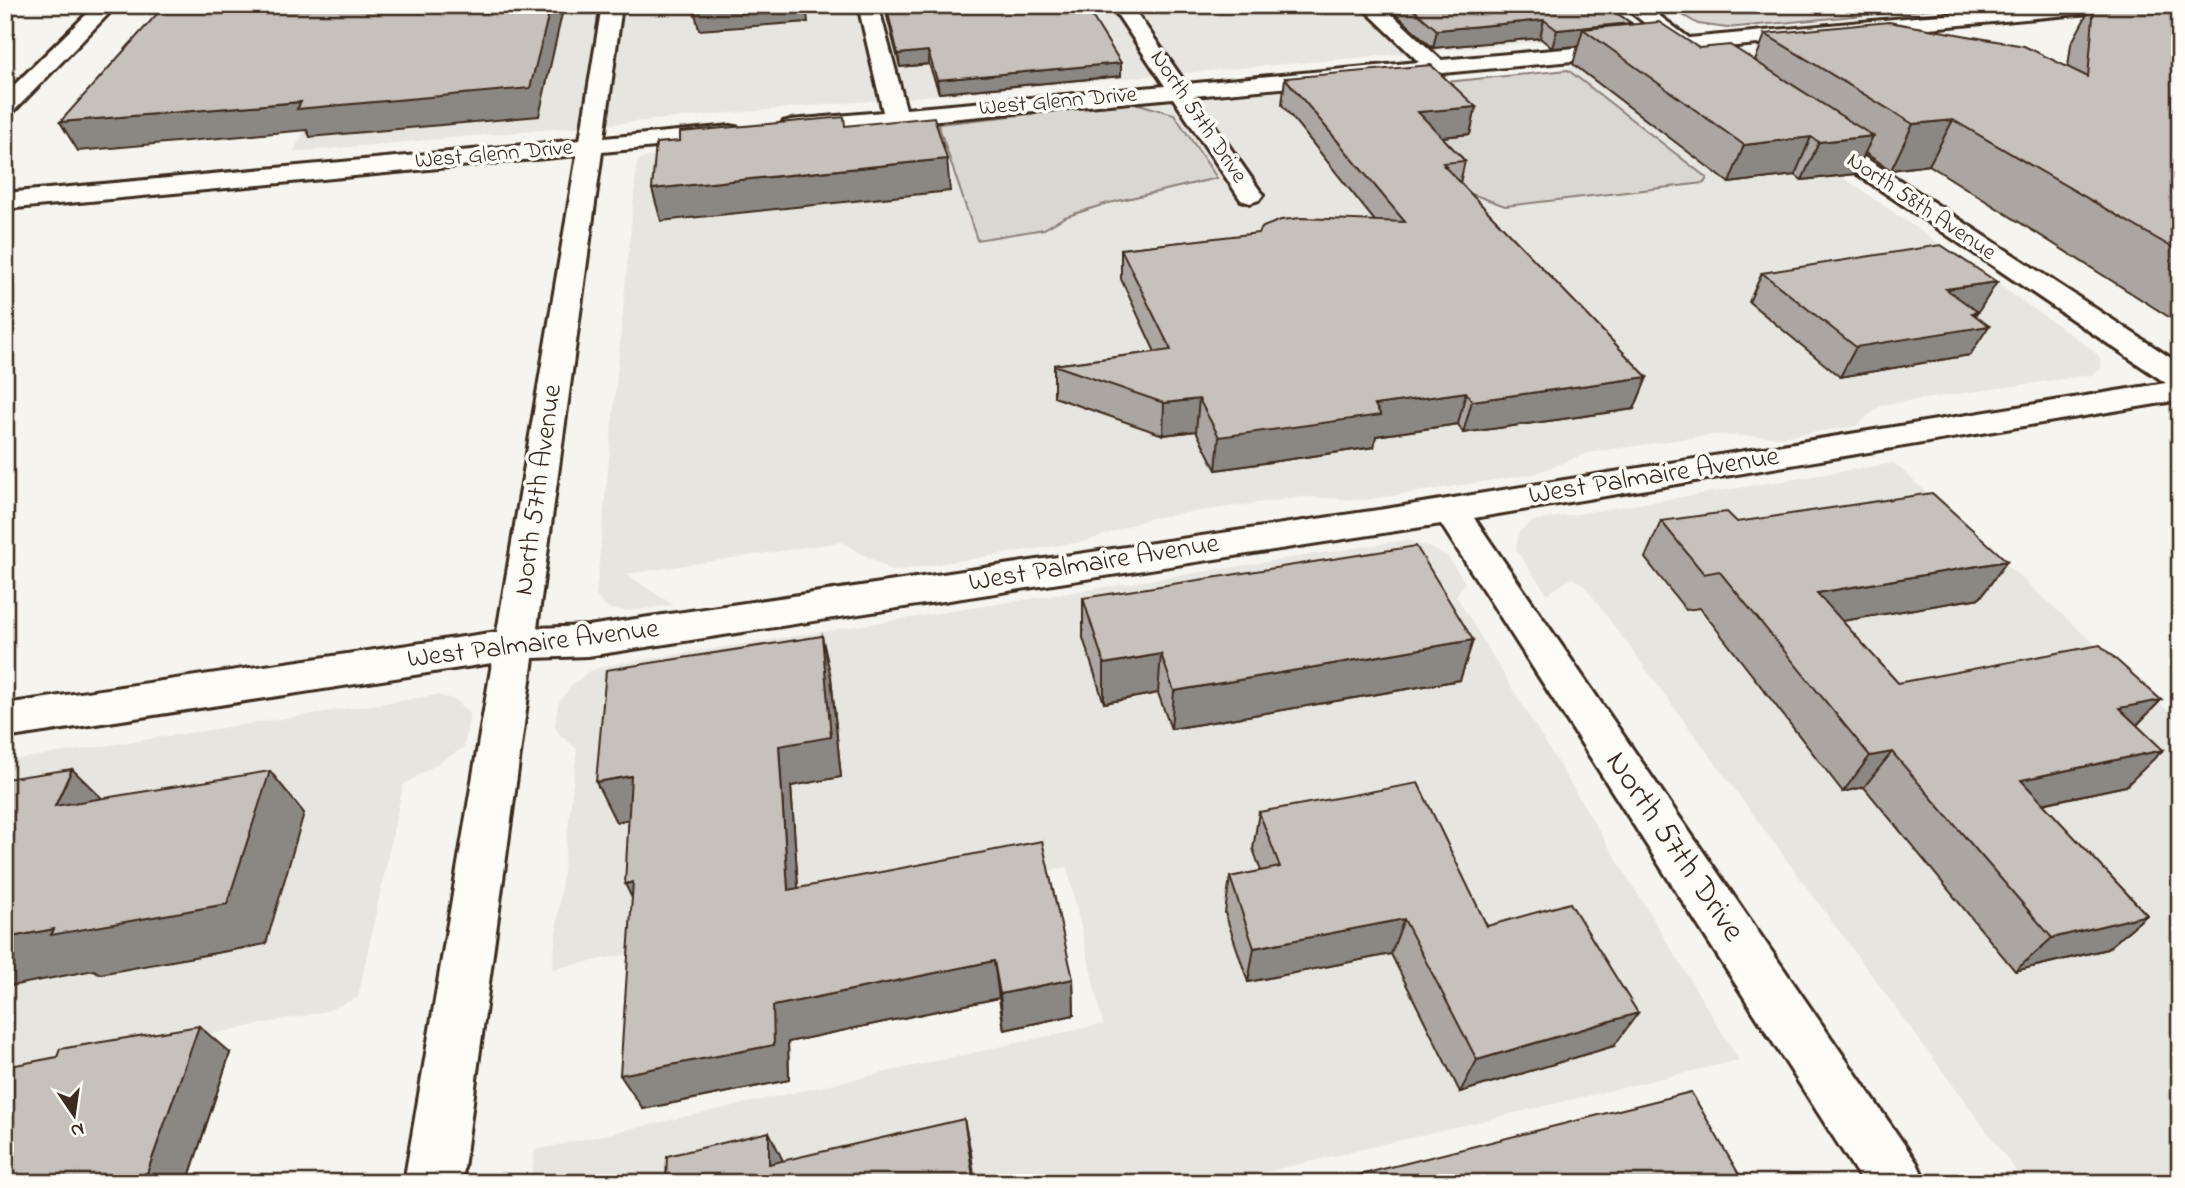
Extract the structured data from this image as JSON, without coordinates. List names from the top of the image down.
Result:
{
  "streets": {
    "street": [
      "West Glenn Drive",
      "North 57th Drive",
      "North 58th Avenue",
      "West Palmaire Avenue",
      "North 57th Avenue"
    ]
  },
  "crossings": [
    ["West Glenn Drive", "North 57th Drive"],
    ["West Glenn Drive", "North 57th Avenue"],
    ["North 57th Drive", "West Palmaire Avenue"],
    ["West Palmaire Avenue", "North 57th Avenue"]
  ],
  "north": "bottom"
}
